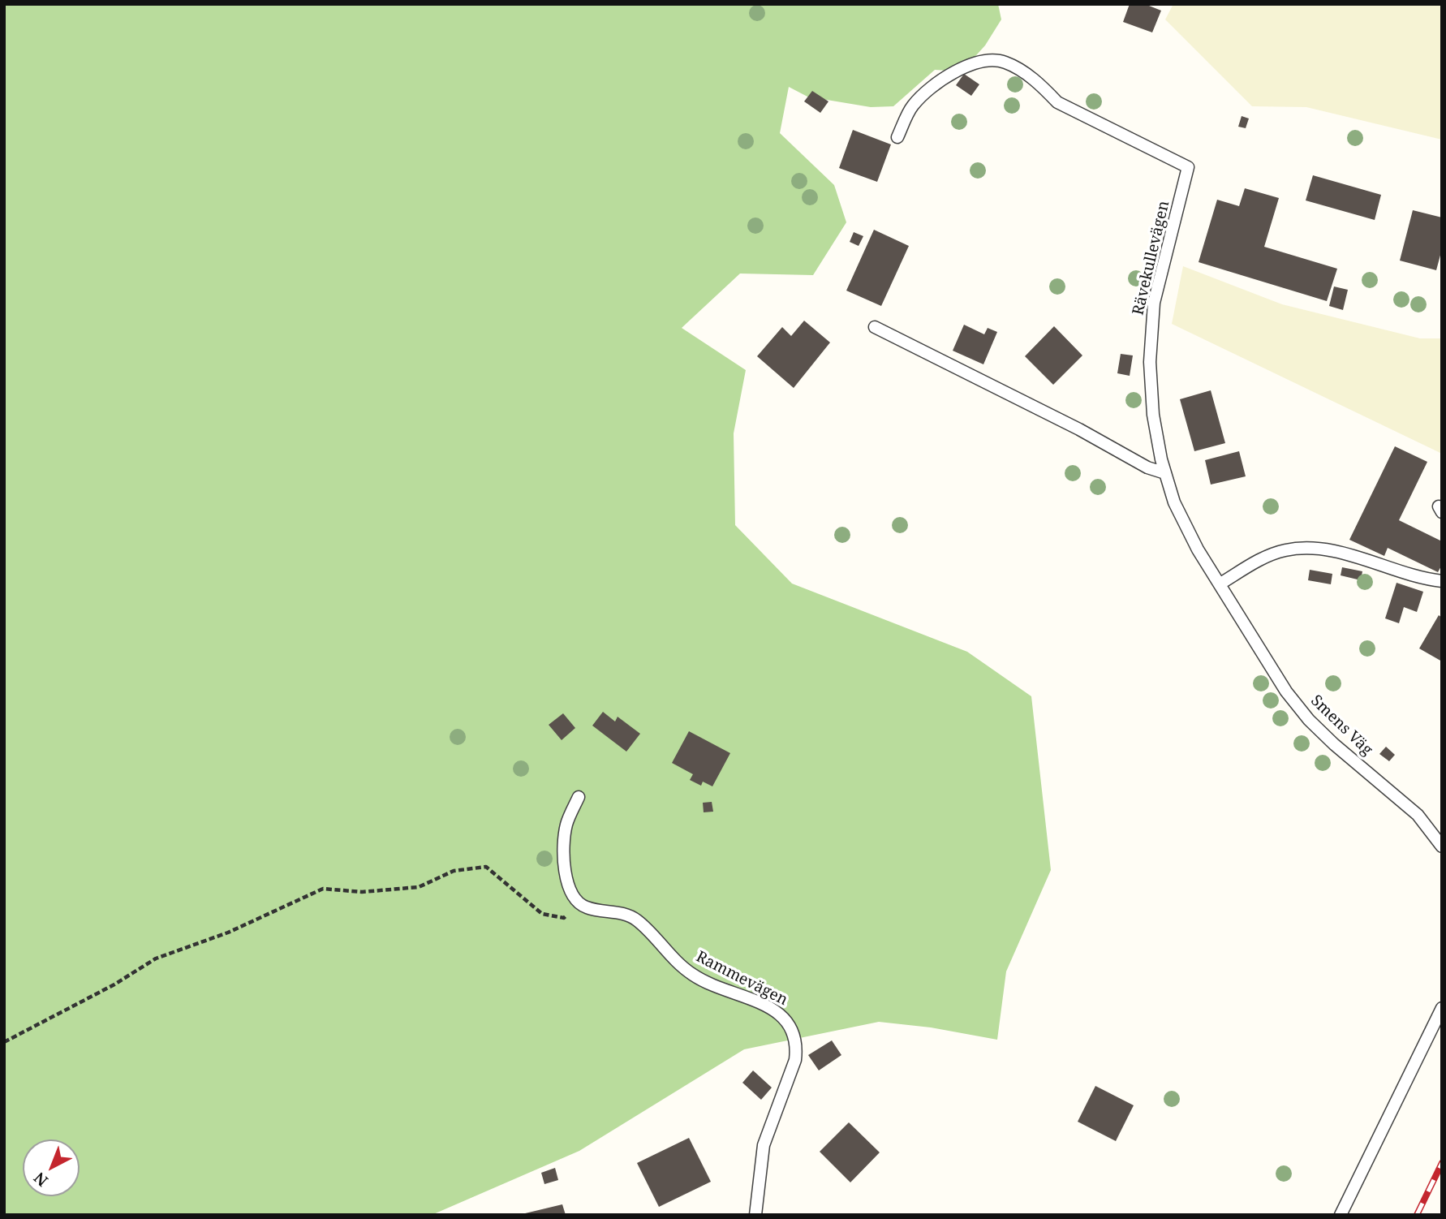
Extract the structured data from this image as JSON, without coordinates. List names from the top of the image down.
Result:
{
  "streets": {
    "lane": ["Rävekullevägen", "Smens Väg", "Rammevägen"]
  },
  "crossings": [
    ["Rävekullevägen", "Smens Väg"]
  ],
  "north": "bottom left"
}
